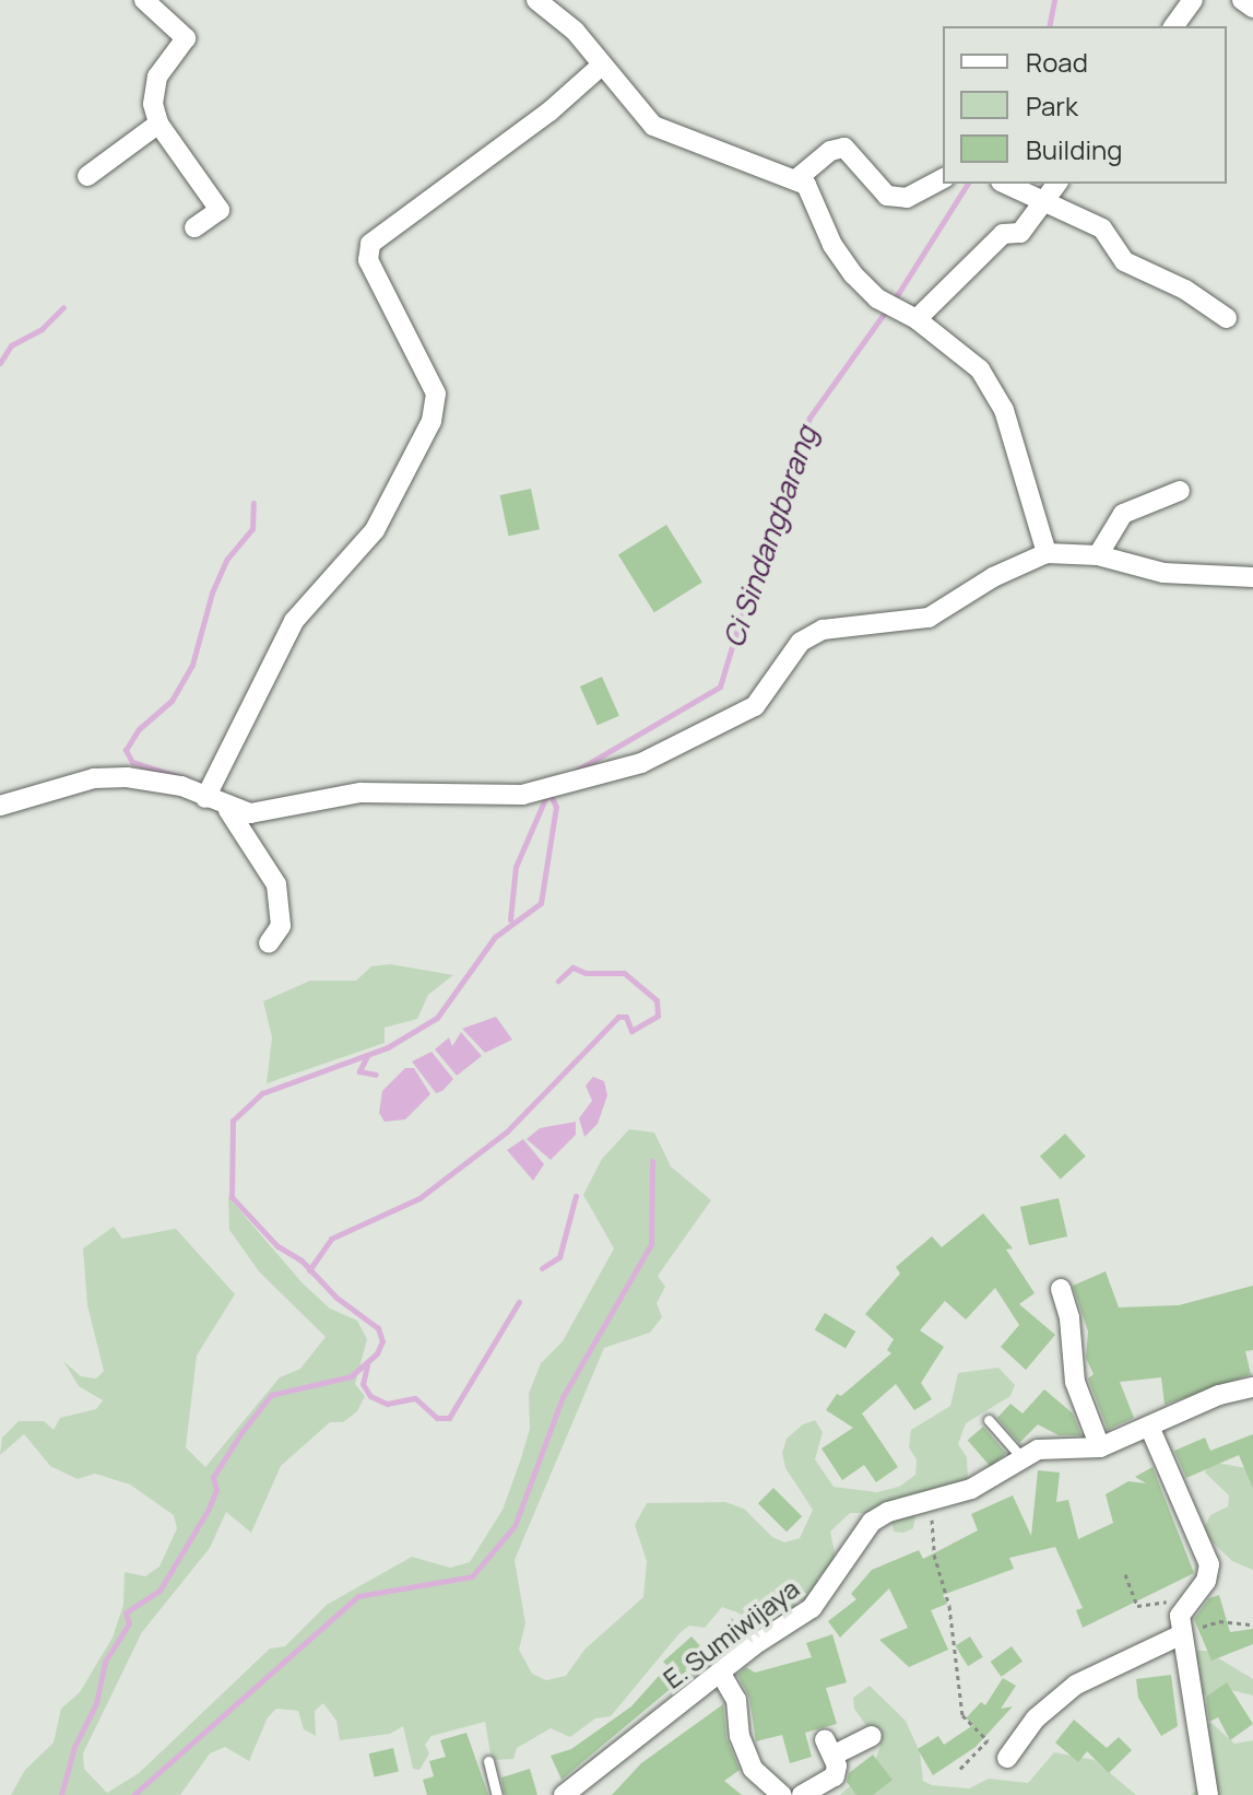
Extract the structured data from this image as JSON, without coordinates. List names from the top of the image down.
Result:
{
  "streets": {
    "street": ["E. Sumiwijaya"]
  },
  "water": ["Ci Sindangbarang"],
  "legend": ["Road", "Park", "Building"]
}
